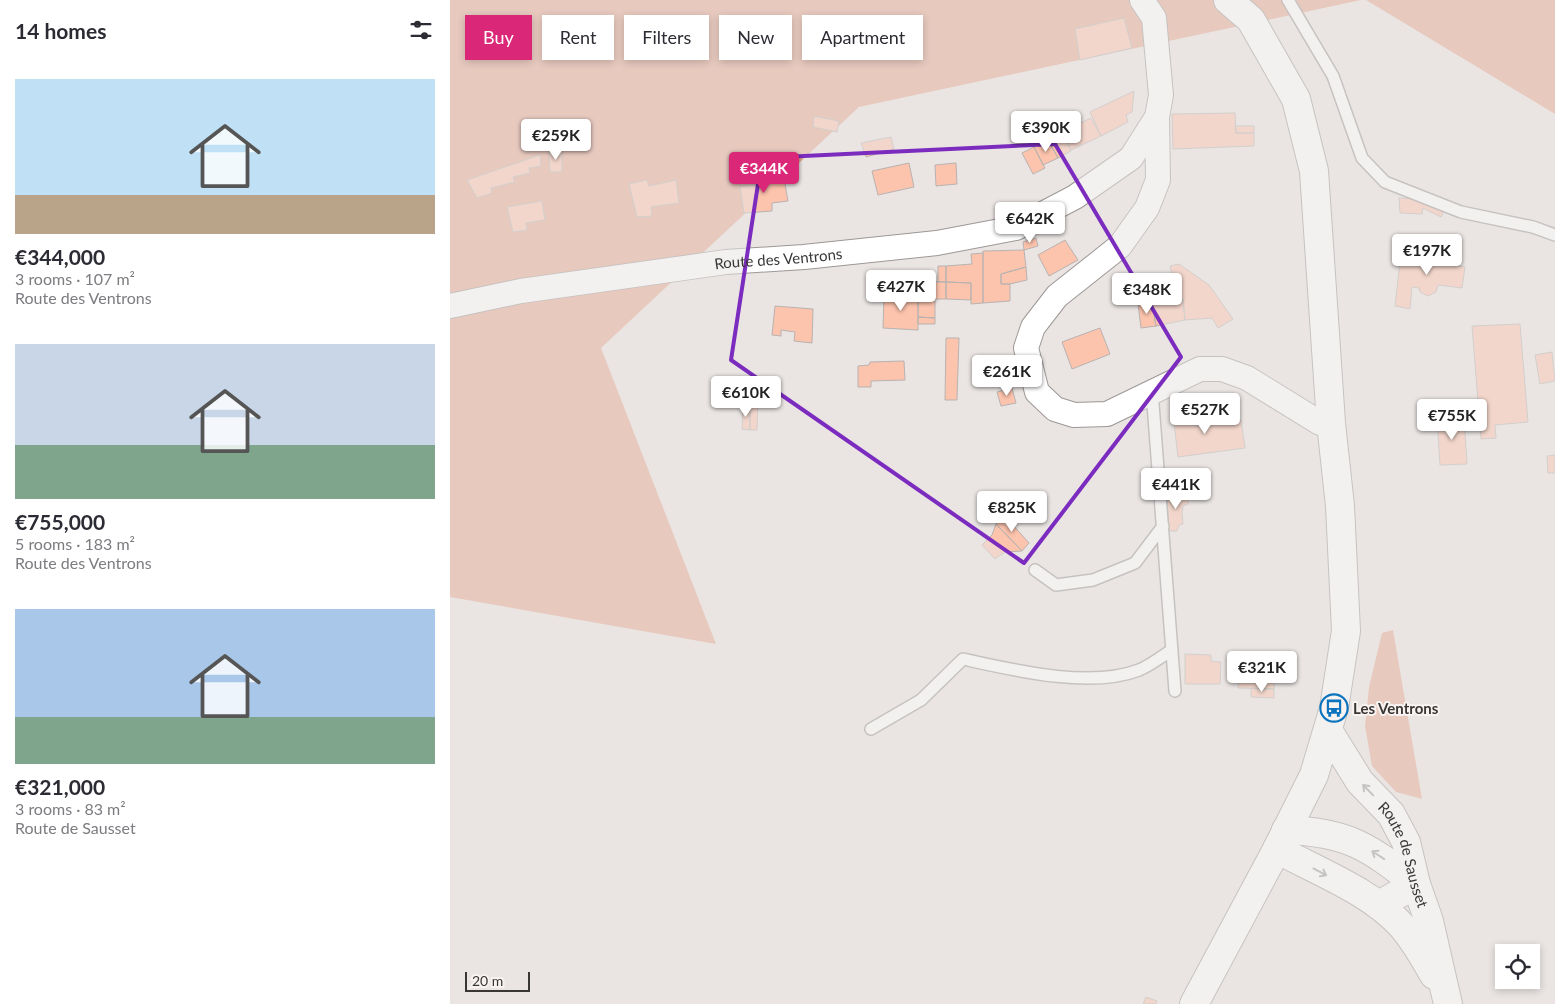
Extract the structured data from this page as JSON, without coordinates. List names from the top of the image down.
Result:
{
  "streets": {
    "main road": ["Route de Sausset"],
    "street": ["Route des Ventrons"]
  },
  "places": {
    "bus stop": ["Les Ventrons"]
  },
  "scale_bar": "20 m",
  "page": {
    "heading": "14 homes",
    "chip": [
      "Buy",
      "Rent",
      "Filters",
      "New",
      "Apartment"
    ],
    "list": [
      {
        "name": "€344,000",
        "note": "3 rooms · 107 m² · Route des Ventrons"
      },
      {
        "name": "€755,000",
        "note": "5 rooms · 183 m² · Route des Ventrons"
      },
      {
        "name": "€321,000",
        "note": "3 rooms · 83 m² · Route de Sausset"
      }
    ],
    "price": [
      "€390K",
      "€259K",
      "€344K",
      "€642K",
      "€197K",
      "€427K",
      "€348K",
      "€261K",
      "€610K",
      "€527K",
      "€755K",
      "€441K",
      "€825K",
      "€321K"
    ],
    "scale": "20 m"
  }
}
